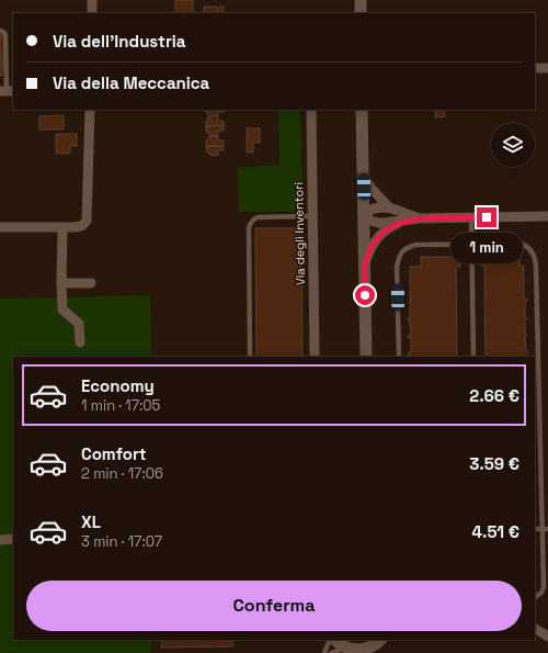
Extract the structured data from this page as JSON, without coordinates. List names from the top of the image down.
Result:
{
  "streets": {
    "street": ["Via degli Inventori"]
  },
  "page": {
    "banner": ["Via dell'Industria", "Via della Meccanica"],
    "bubble": "1 min",
    "list": [
      {
        "name": "Economy",
        "note": "1 min · 17:05",
        "value": "2.66 €"
      },
      {
        "name": "Comfort",
        "note": "2 min · 17:06",
        "value": "3.59 €"
      },
      {
        "name": "XL",
        "note": "3 min · 17:07",
        "value": "4.51 €"
      }
    ],
    "buttons": "Conferma"
  }
}
